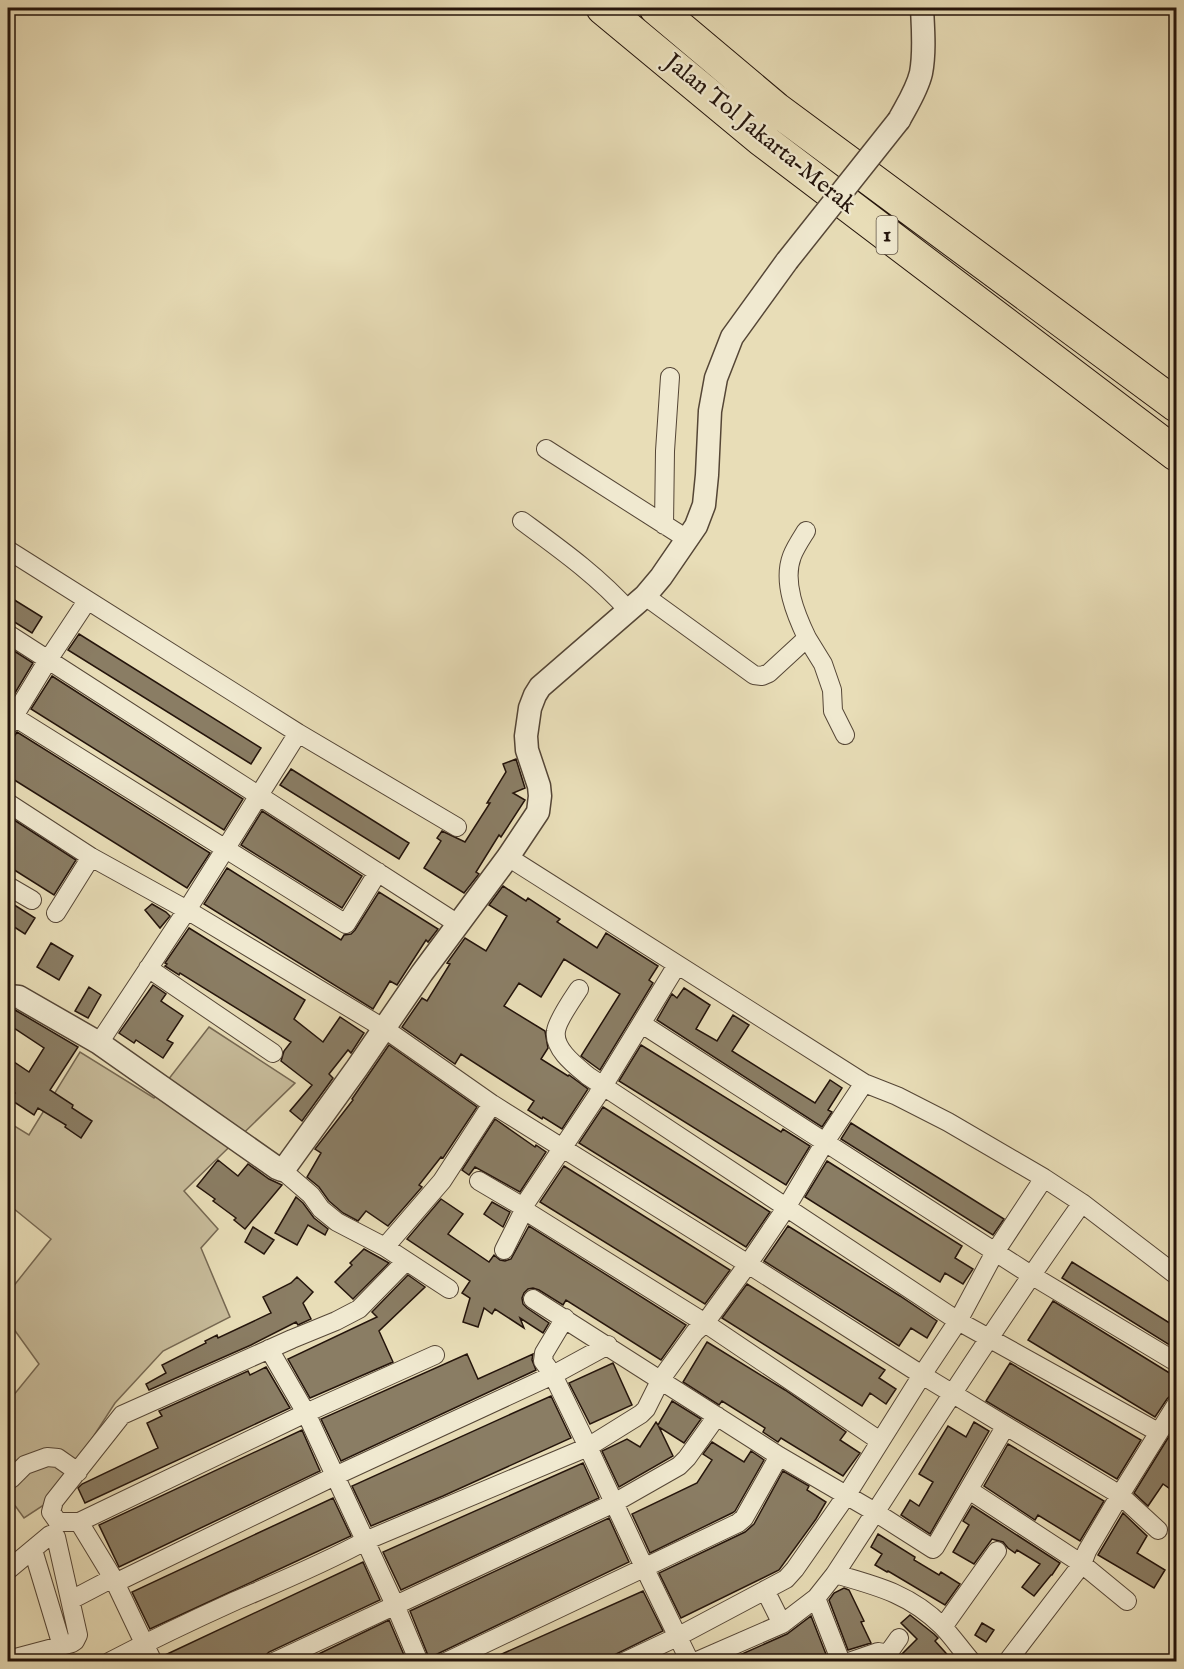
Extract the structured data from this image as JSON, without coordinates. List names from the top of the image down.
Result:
{
  "streets": {
    "highway": ["Jalan Tol Jakarta–Merak", "1"]
  }
}
